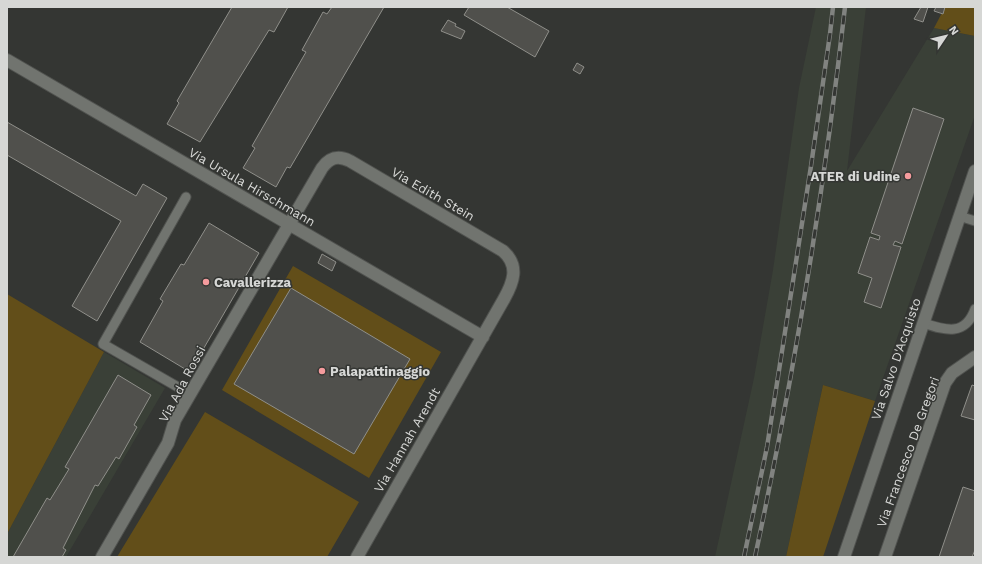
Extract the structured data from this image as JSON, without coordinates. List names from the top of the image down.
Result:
{
  "streets": {
    "street": [
      "Via Ursula Hirschmann",
      "Via Edith Stein",
      "Via Salvo D'Acquisto",
      "Via Ada Rossi",
      "Via Hannah Arendt",
      "Via Francesco De Gregori"
    ]
  },
  "crossings": [
    ["Via Ursula Hirschmann", "Via Edith Stein"],
    ["Via Ursula Hirschmann", "Via Ada Rossi"],
    ["Via Ursula Hirschmann", "Via Hannah Arendt"],
    ["Via Edith Stein", "Via Ada Rossi"],
    ["Via Edith Stein", "Via Hannah Arendt"]
  ],
  "places": ["ATER di Udine", "Cavallerizza", "Palapattinaggio"],
  "north": "top right"
}
